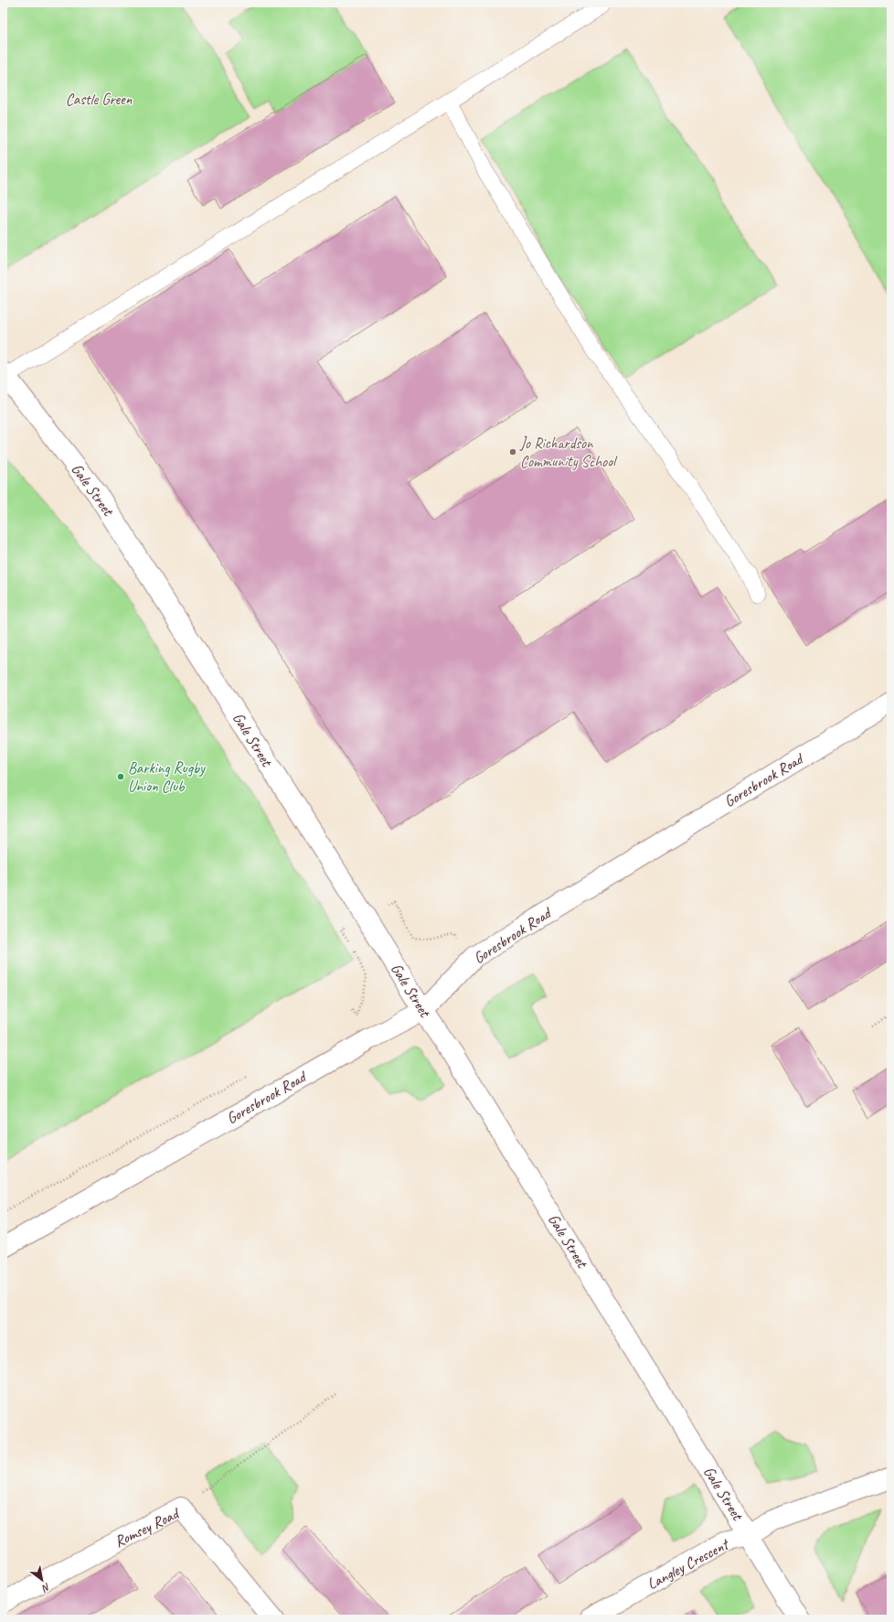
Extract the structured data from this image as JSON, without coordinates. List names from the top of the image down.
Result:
{
  "streets": {
    "street": [
      "Gale Street",
      "Goresbrook Road",
      "Romsey Road",
      "Langley Crescent"
    ]
  },
  "crossings": [
    ["Gale Street", "Goresbrook Road"],
    ["Gale Street", "Langley Crescent"]
  ],
  "parks": ["Castle Green"],
  "places": ["Jo Richardson Community School", "Barking Rugby Union Club"],
  "north": "bottom right"
}
